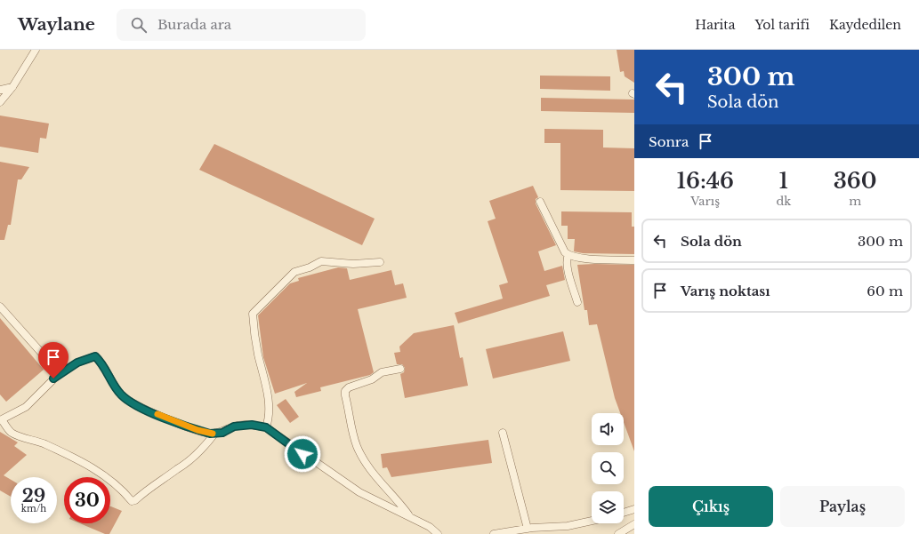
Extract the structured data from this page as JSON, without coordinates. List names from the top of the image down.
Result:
{
  "page": {
    "header": "Waylane",
    "search": "Burada ara",
    "nav": ["Harita", "Yol tarifi", "Kaydedilen"],
    "turn": ["300 m", "Sola dön"],
    "then": "Sonra",
    "eta": [
      "16:46",
      "Varış",
      "1",
      "dk",
      "360",
      "m"
    ],
    "list": [
      {
        "name": "Sola dön",
        "value": "300 m"
      },
      {
        "name": "Varış noktası",
        "value": "60 m"
      }
    ],
    "speed": "29 km/h",
    "limit": "30",
    "buttons": ["Çıkış", "Paylaş"]
  }
}
